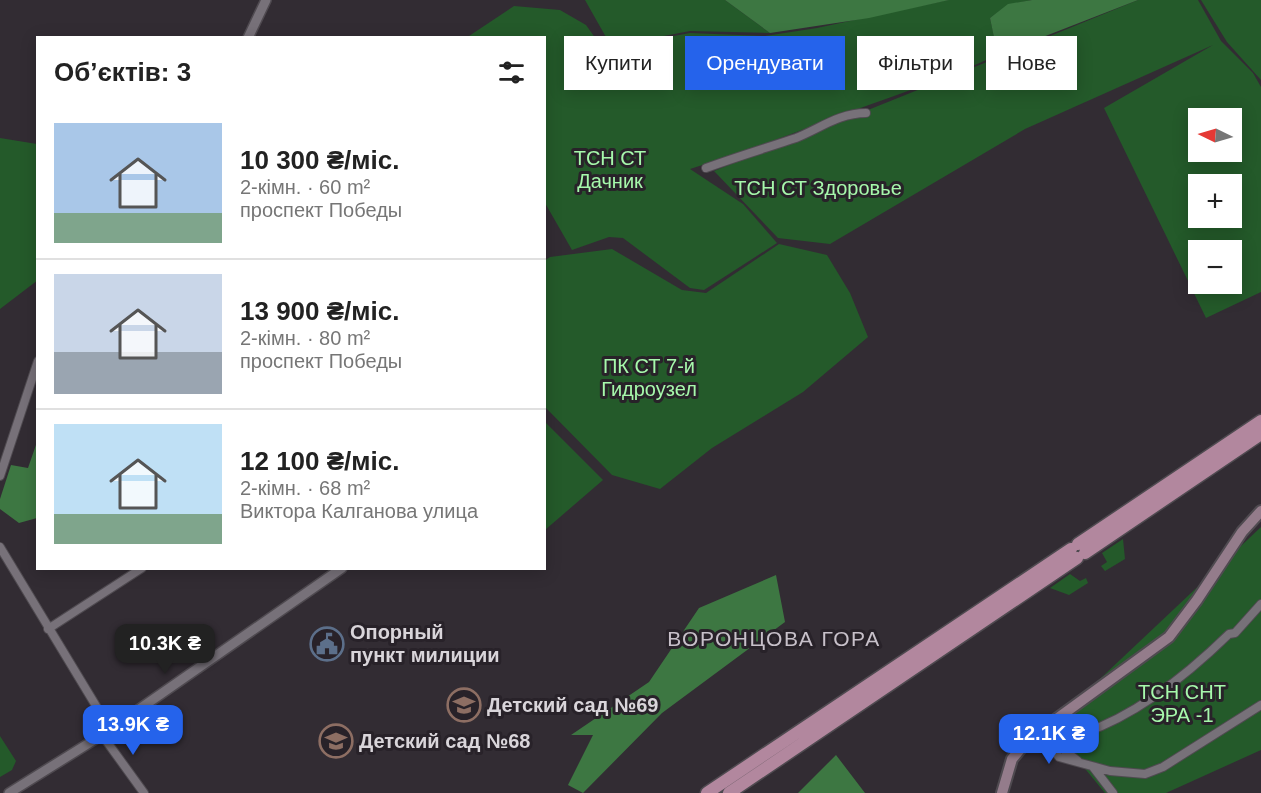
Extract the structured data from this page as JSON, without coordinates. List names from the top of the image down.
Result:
{
  "districts": ["ВОРОНЦОВА ГОРА"],
  "parks": [
    "ТСН СТ Дачник",
    "ТСН СТ Здоровье",
    "ПК СТ 7-й Гидроузел",
    "ТСН СНТ ЭРА -1"
  ],
  "places": {
    "public building": ["Опорный пункт милиции"],
    "school or university": ["Детский сад №69", "Детский сад №68"]
  },
  "north": "left",
  "page": {
    "chip": [
      "Купити",
      "Орендувати",
      "Фільтри",
      "Нове"
    ],
    "heading": "Об’єктів: 3",
    "map_buttons": ["+", "−"],
    "list": [
      {
        "name": "10 300 ₴/міс.",
        "note": "2-кімн. · 60 m² · проспект Победы"
      },
      {
        "name": "13 900 ₴/міс.",
        "note": "2-кімн. · 80 m² · проспект Победы"
      },
      {
        "name": "12 100 ₴/міс.",
        "note": "2-кімн. · 68 m² · Виктора Калганова улица"
      }
    ],
    "price": ["10.3K ₴", "13.9K ₴", "12.1K ₴"]
  }
}
